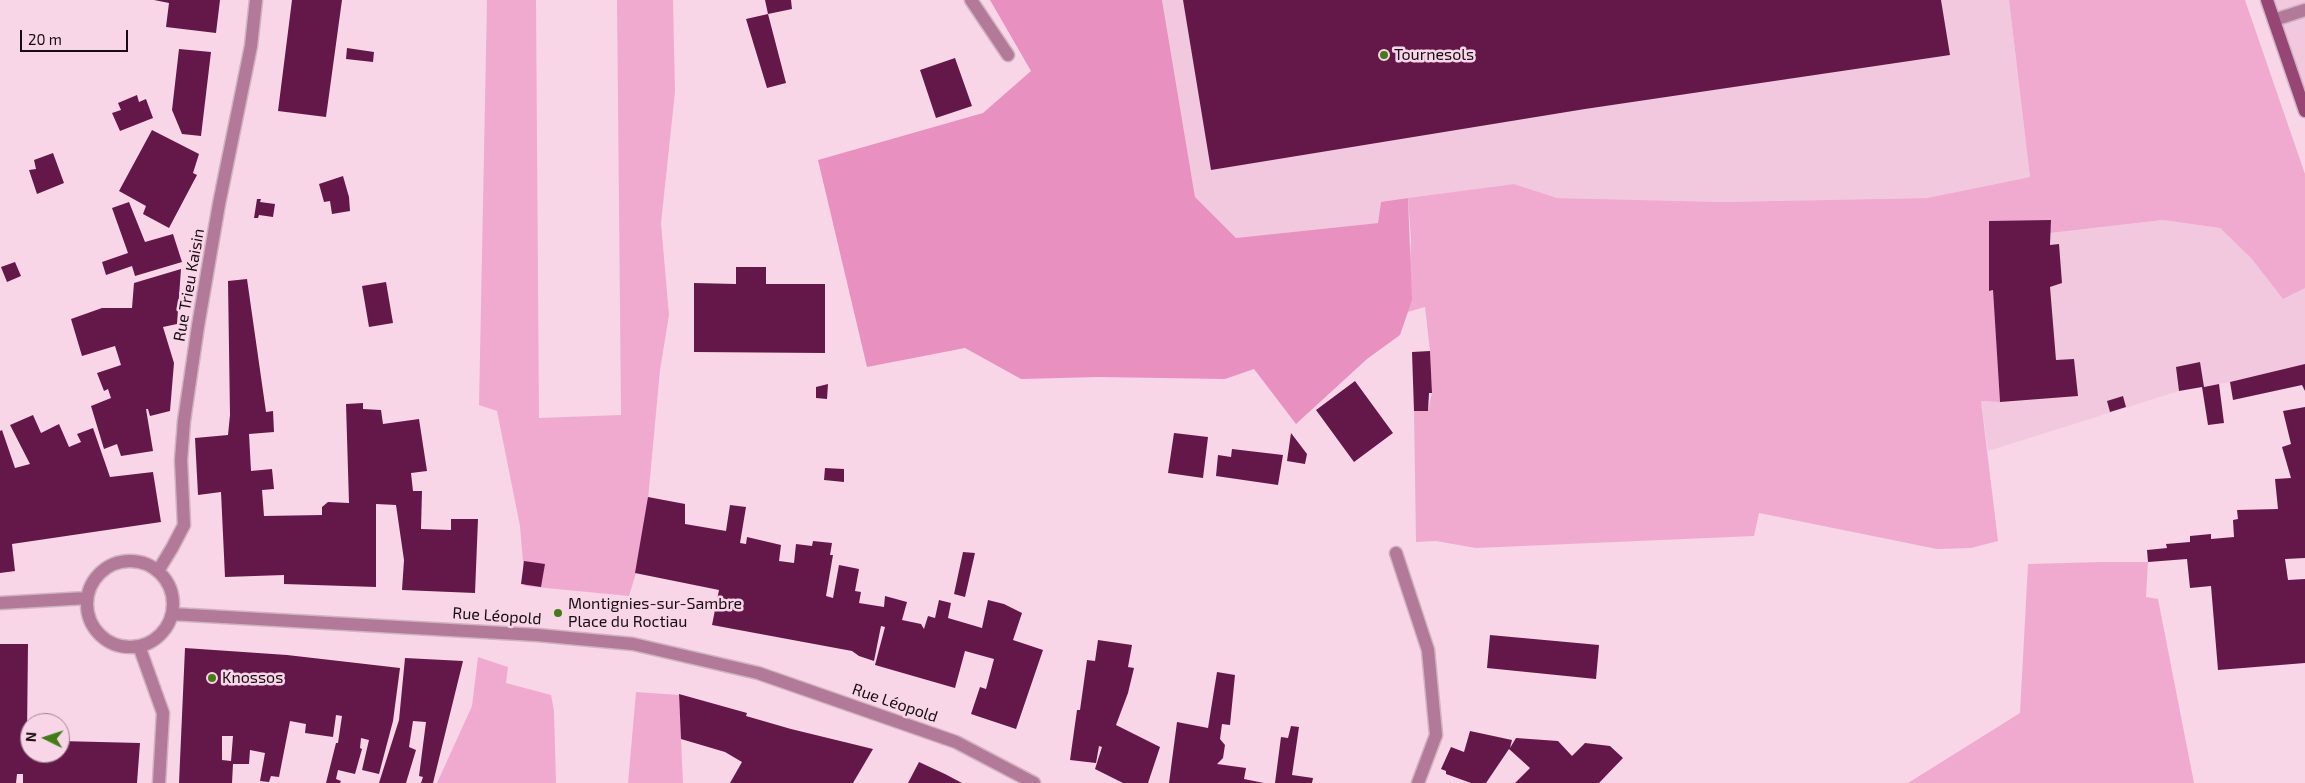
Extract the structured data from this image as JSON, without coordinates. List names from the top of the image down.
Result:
{
  "streets": {
    "street": ["Rue Trieu Kaisin", "Rue Léopold"]
  },
  "crossings": [
    ["Rue Trieu Kaisin", "Rue Léopold"]
  ],
  "places": ["Tournesols", "Montignies-sur-Sambre Place du Roctiau", "Knossos"],
  "scale_bar": "20 m",
  "north": "left"
}
